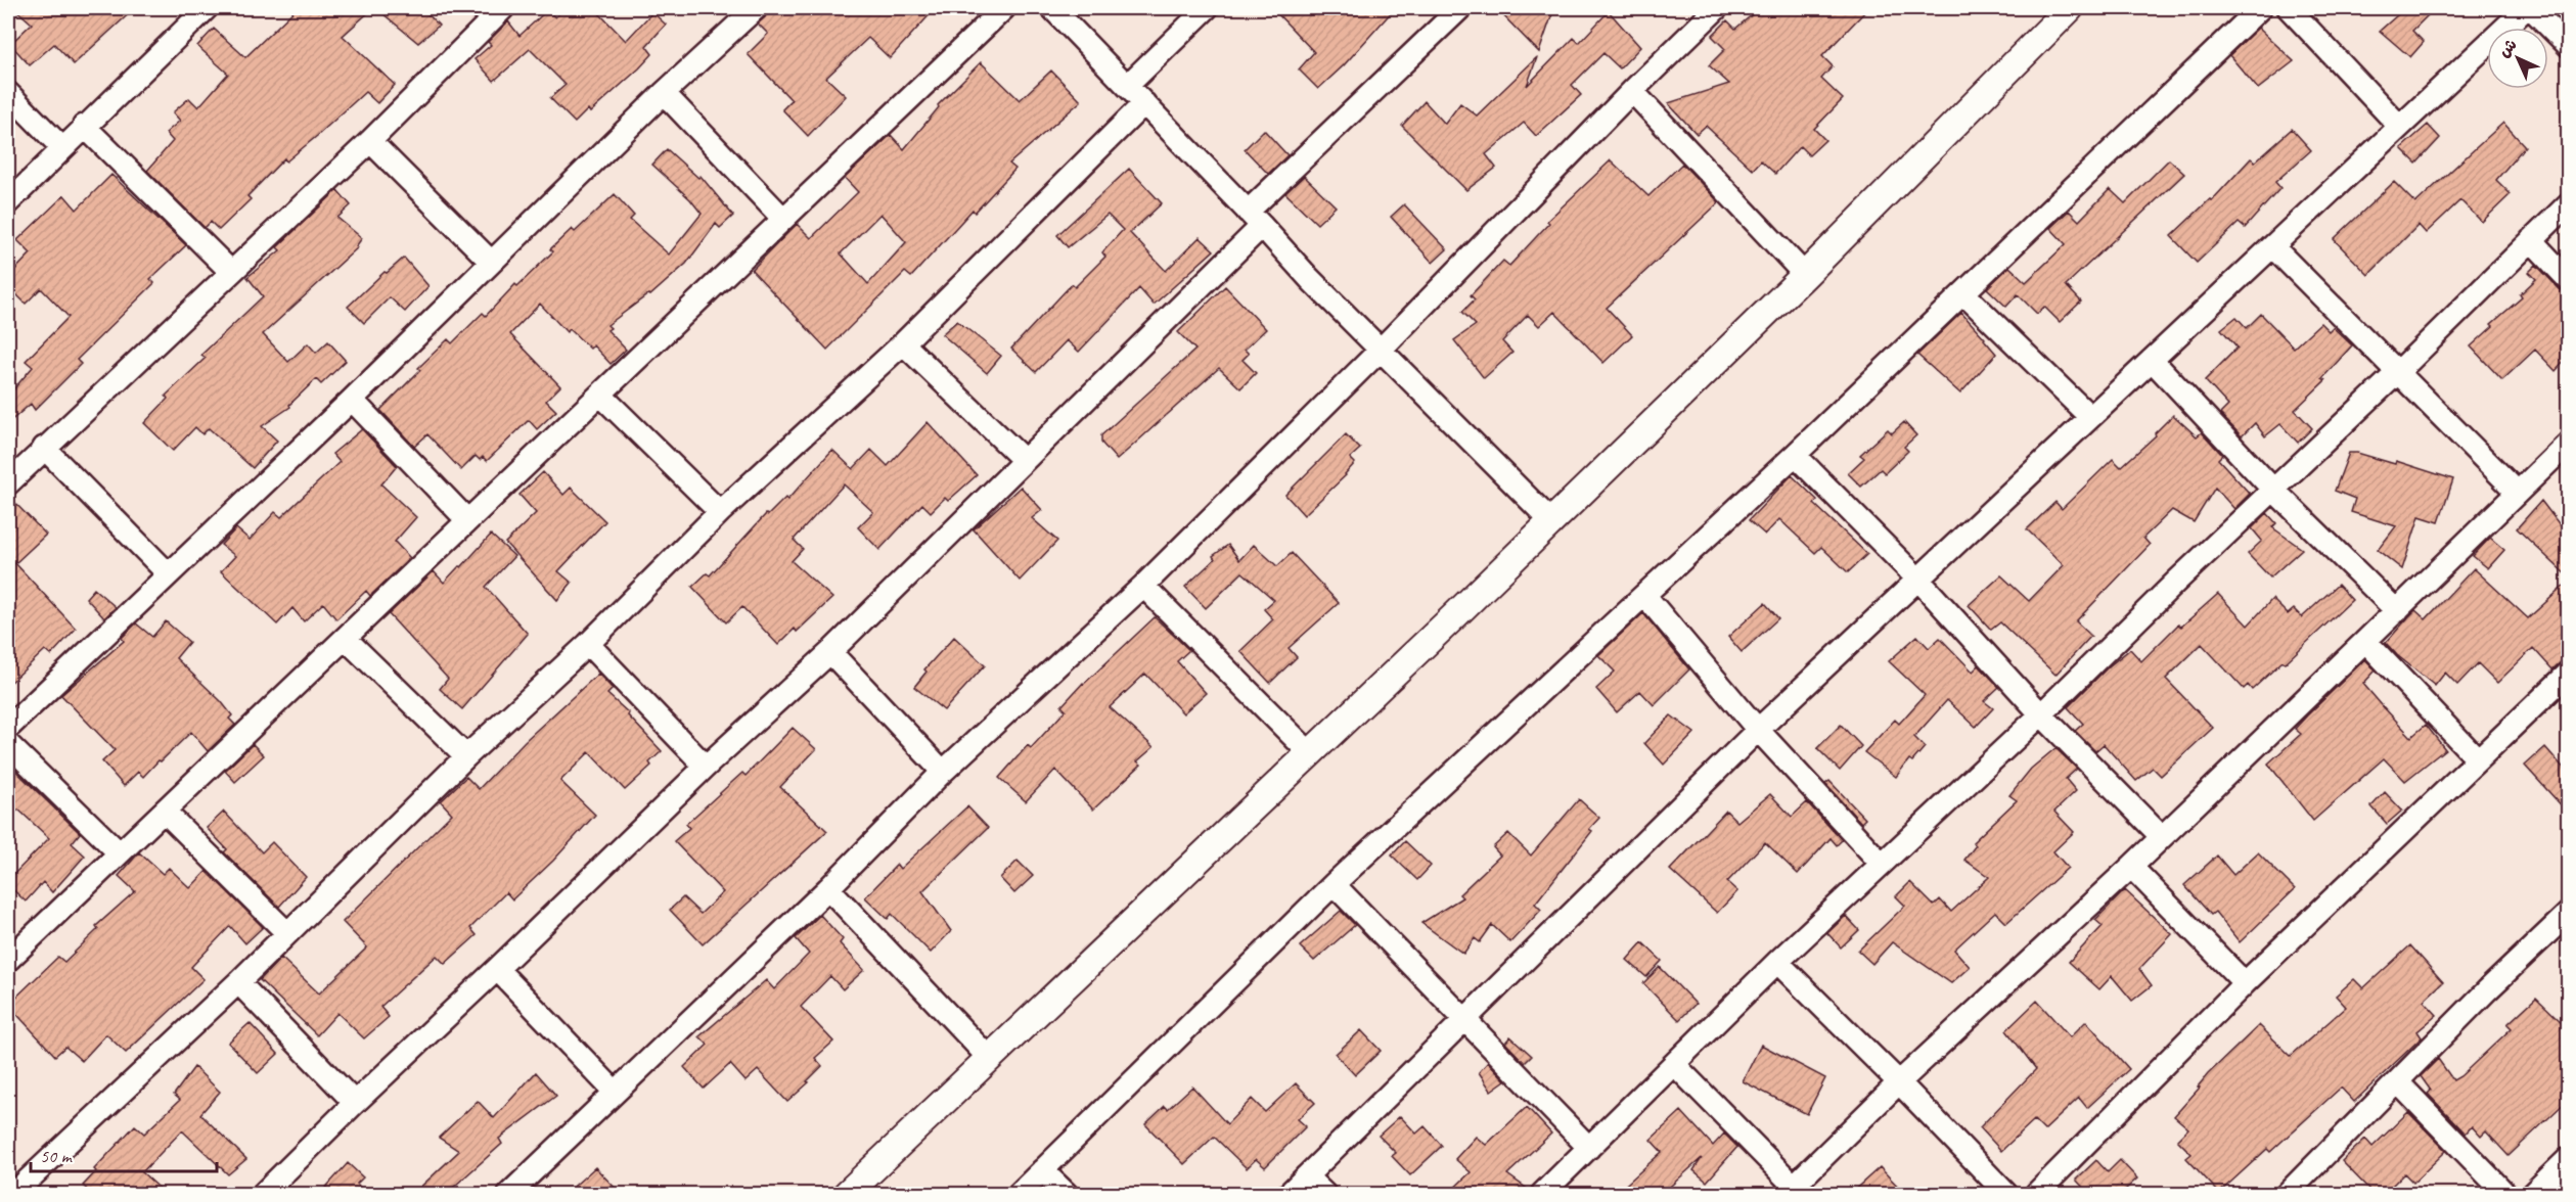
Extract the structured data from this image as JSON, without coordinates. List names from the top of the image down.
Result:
{
  "scale_bar": "50 m",
  "north": "top left"
}
